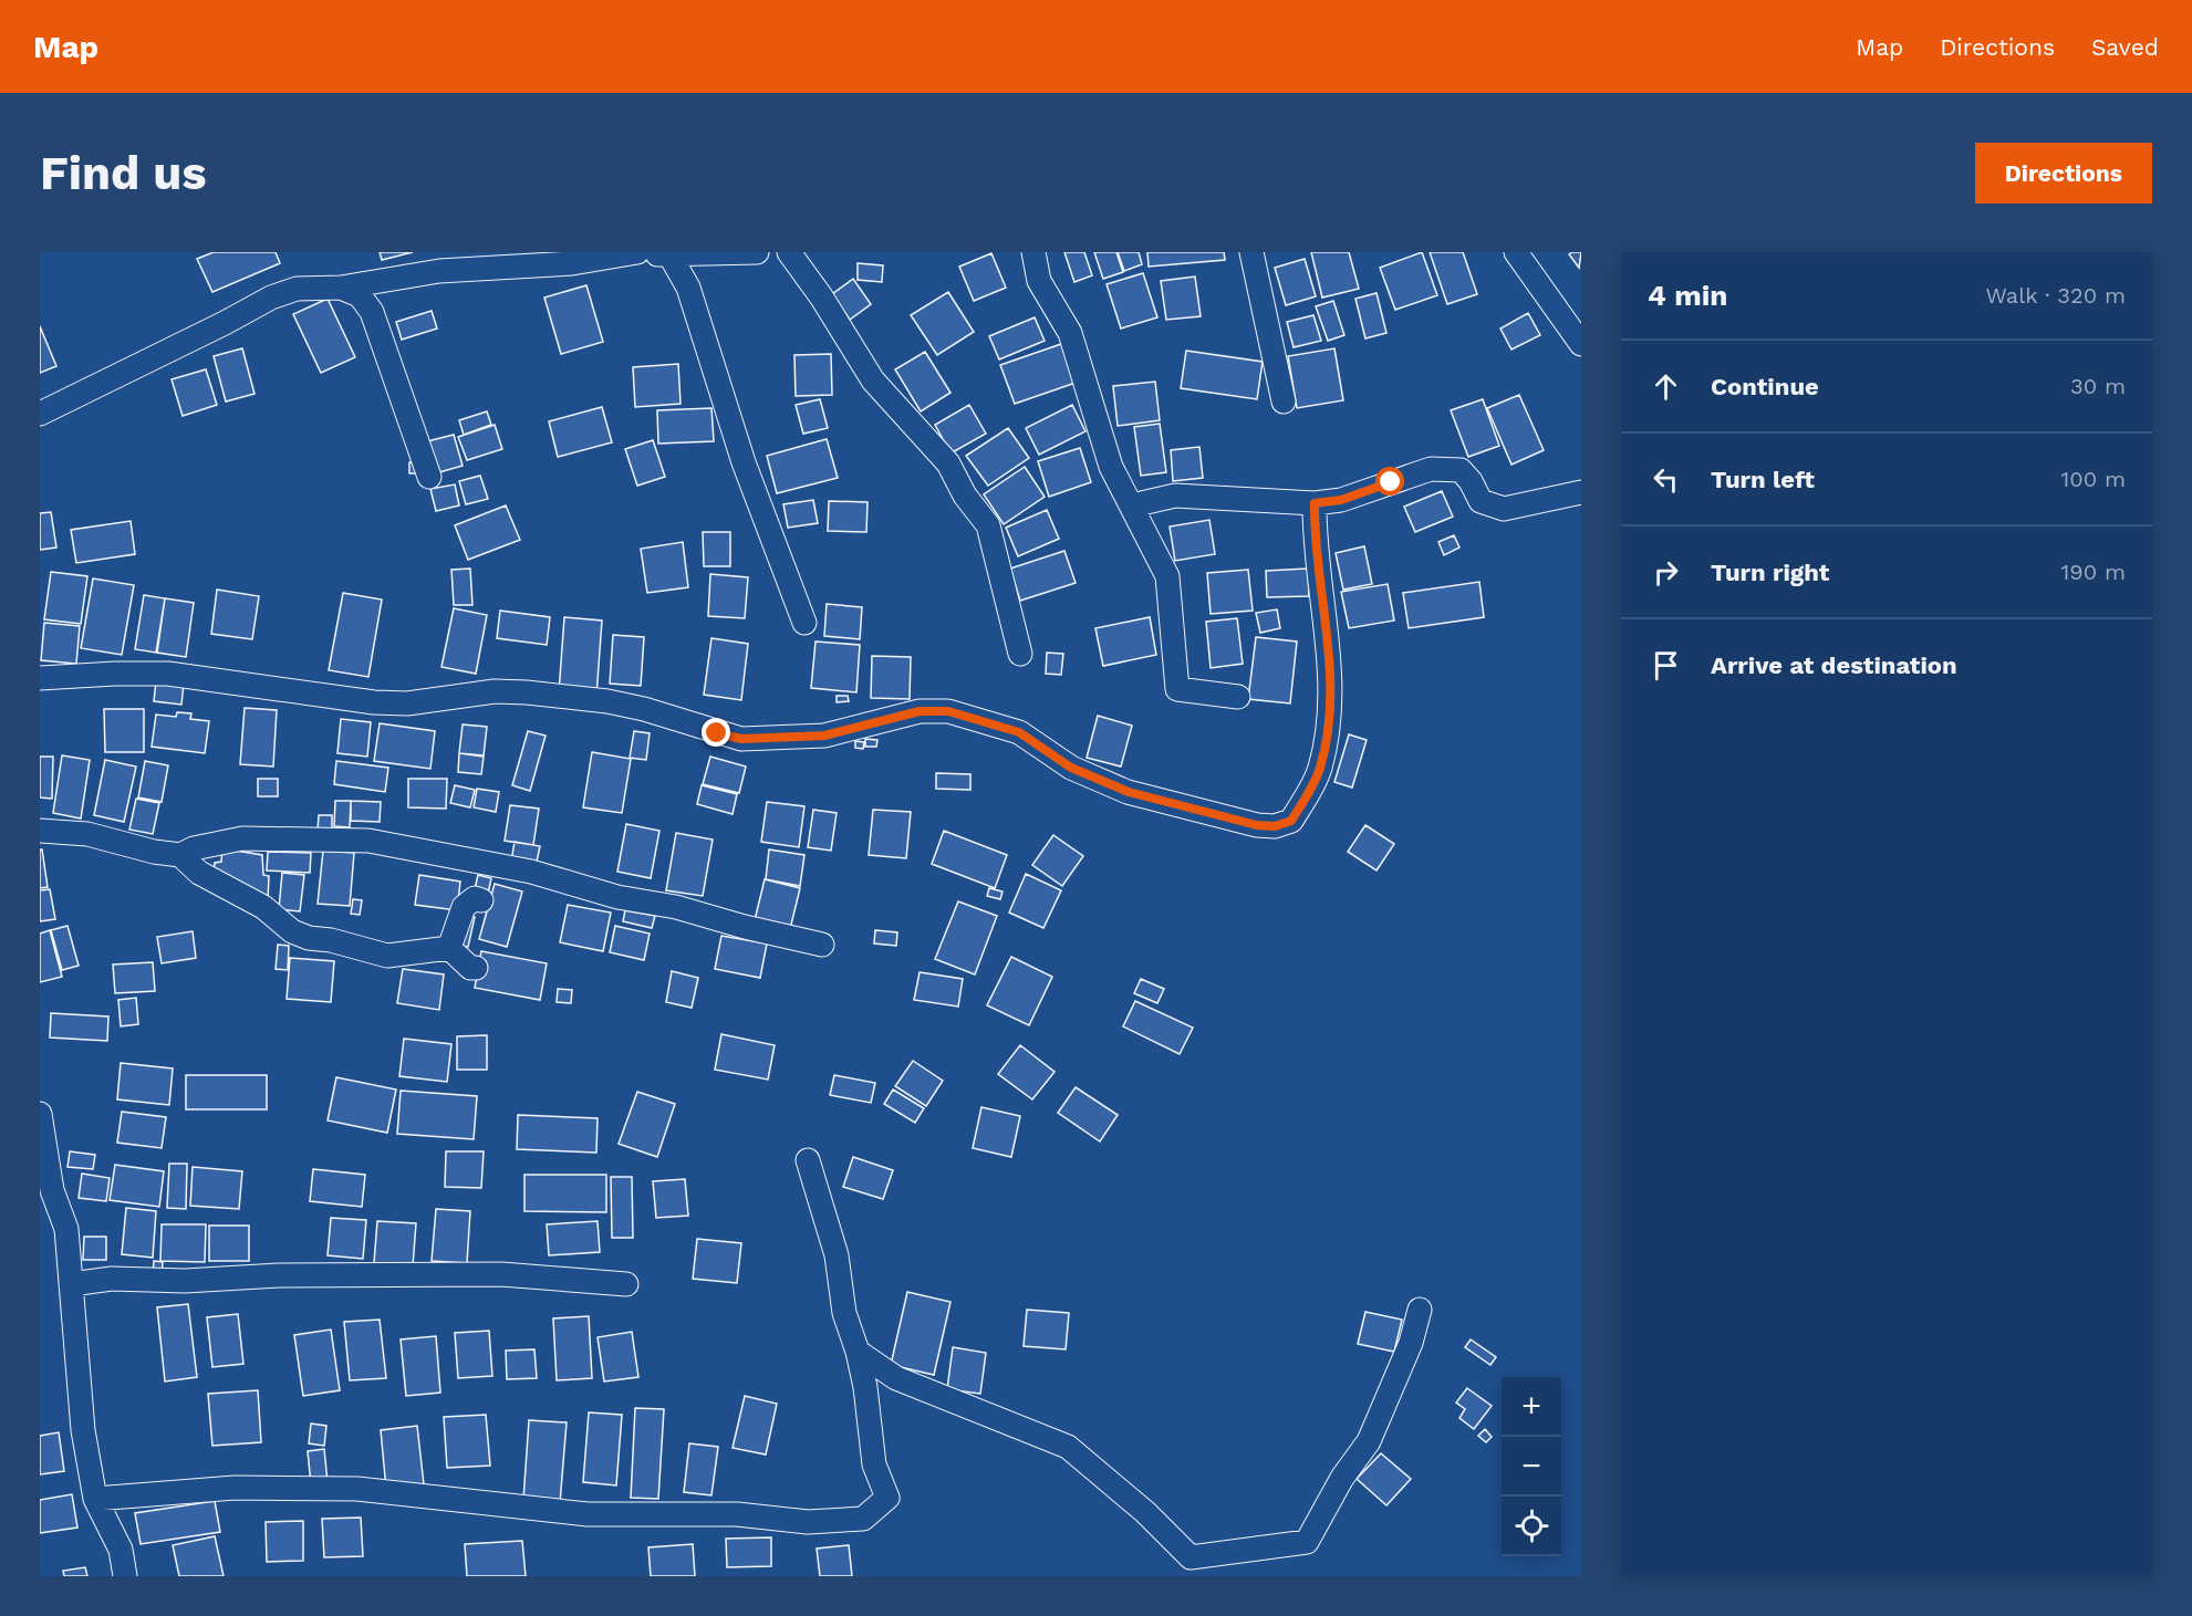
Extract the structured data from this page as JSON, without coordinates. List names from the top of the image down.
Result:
{
  "page": {
    "header": "Map",
    "nav": ["Map", "Directions", "Saved"],
    "buttons": "Directions",
    "title": "Find us",
    "heading": ["4 min", "Walk · 320 m"],
    "list": [
      ["Continue", "30 m"],
      ["Turn left", "100 m"],
      ["Turn right", "190 m"],
      "Arrive at destination"
    ],
    "map_buttons": ["+", "−"]
  }
}
